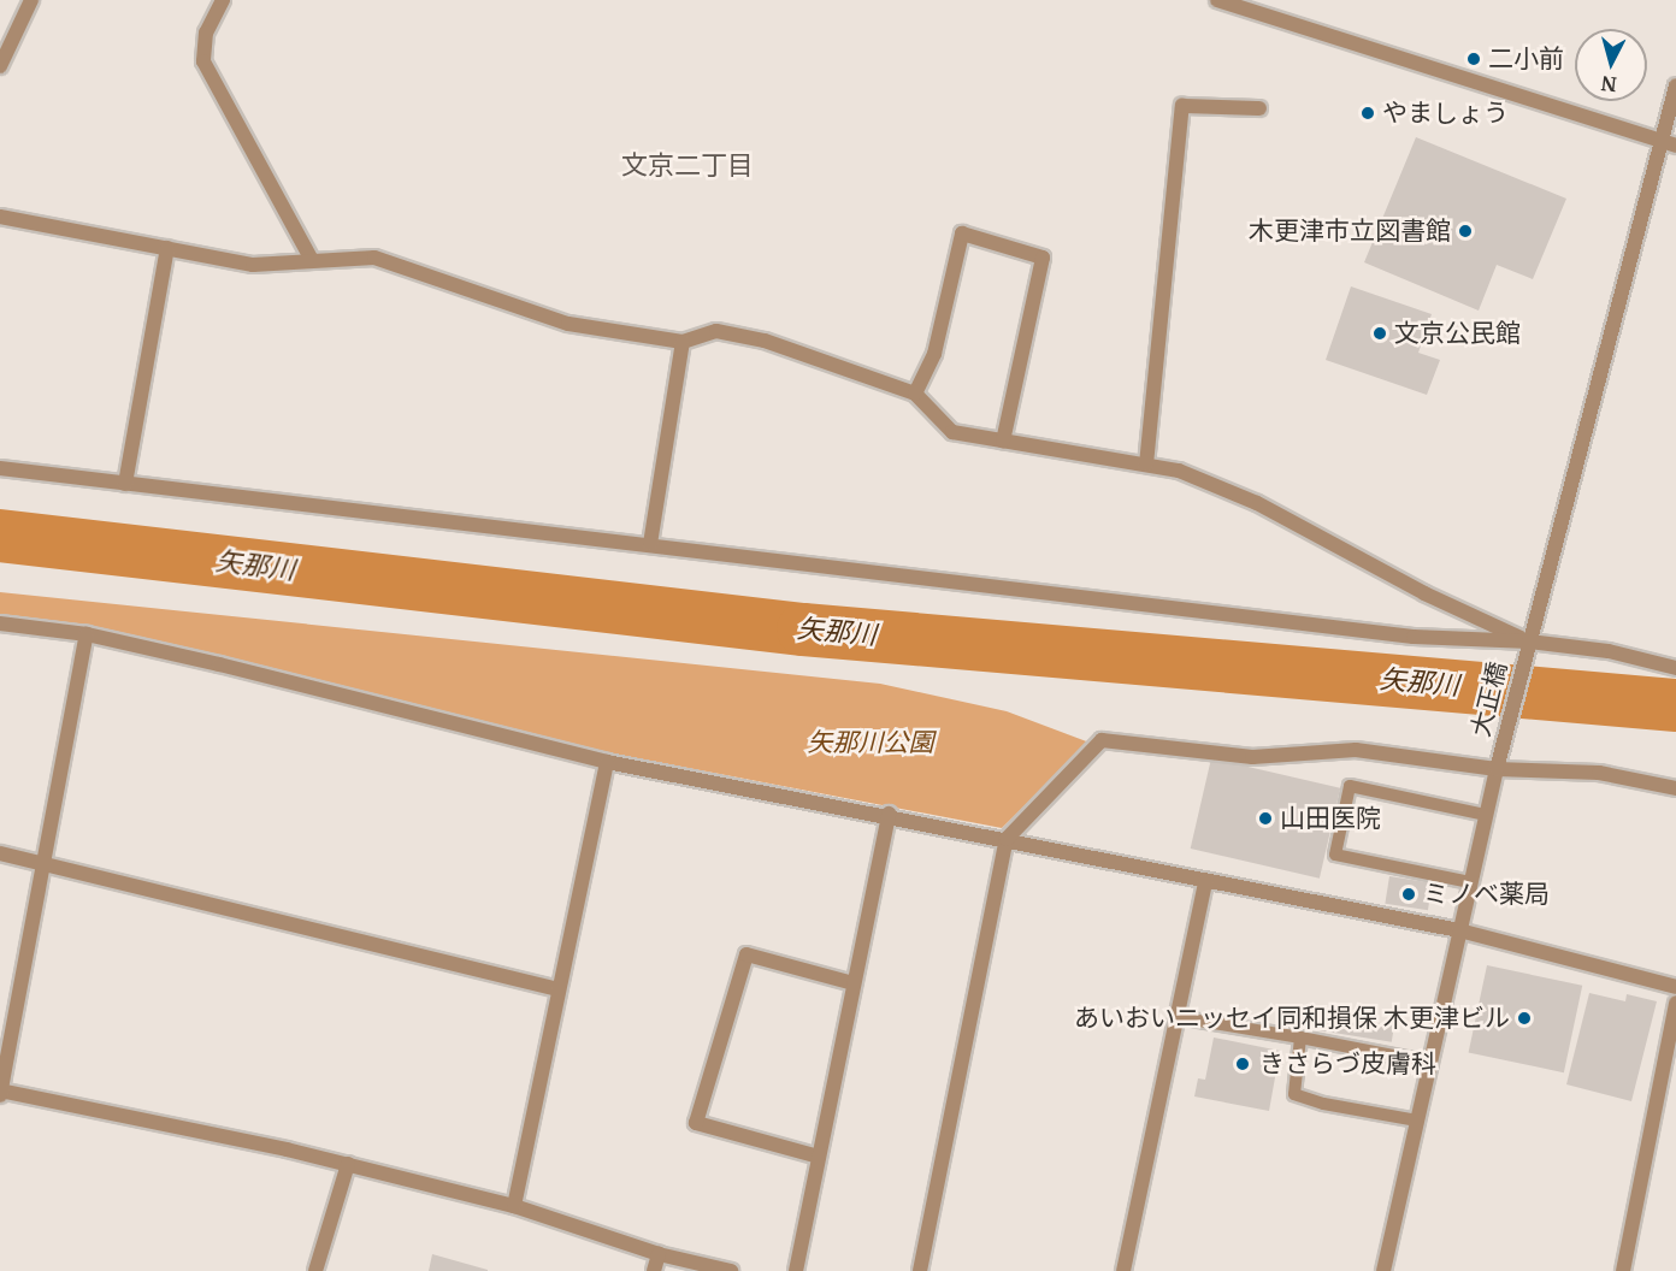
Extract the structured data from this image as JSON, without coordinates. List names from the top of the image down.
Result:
{
  "streets": {
    "street": ["大正橋"]
  },
  "districts": ["文京二丁目"],
  "water": ["矢那川"],
  "parks": ["矢那川公園"],
  "places": [
    "二小前",
    "やましょう",
    "木更津市立図書館",
    "文京公民館",
    "山田医院",
    "ミノベ薬局",
    "あいおいニッセイ同和損保 木更津ビル",
    "きさらづ皮膚科"
  ],
  "north": "bottom"
}
